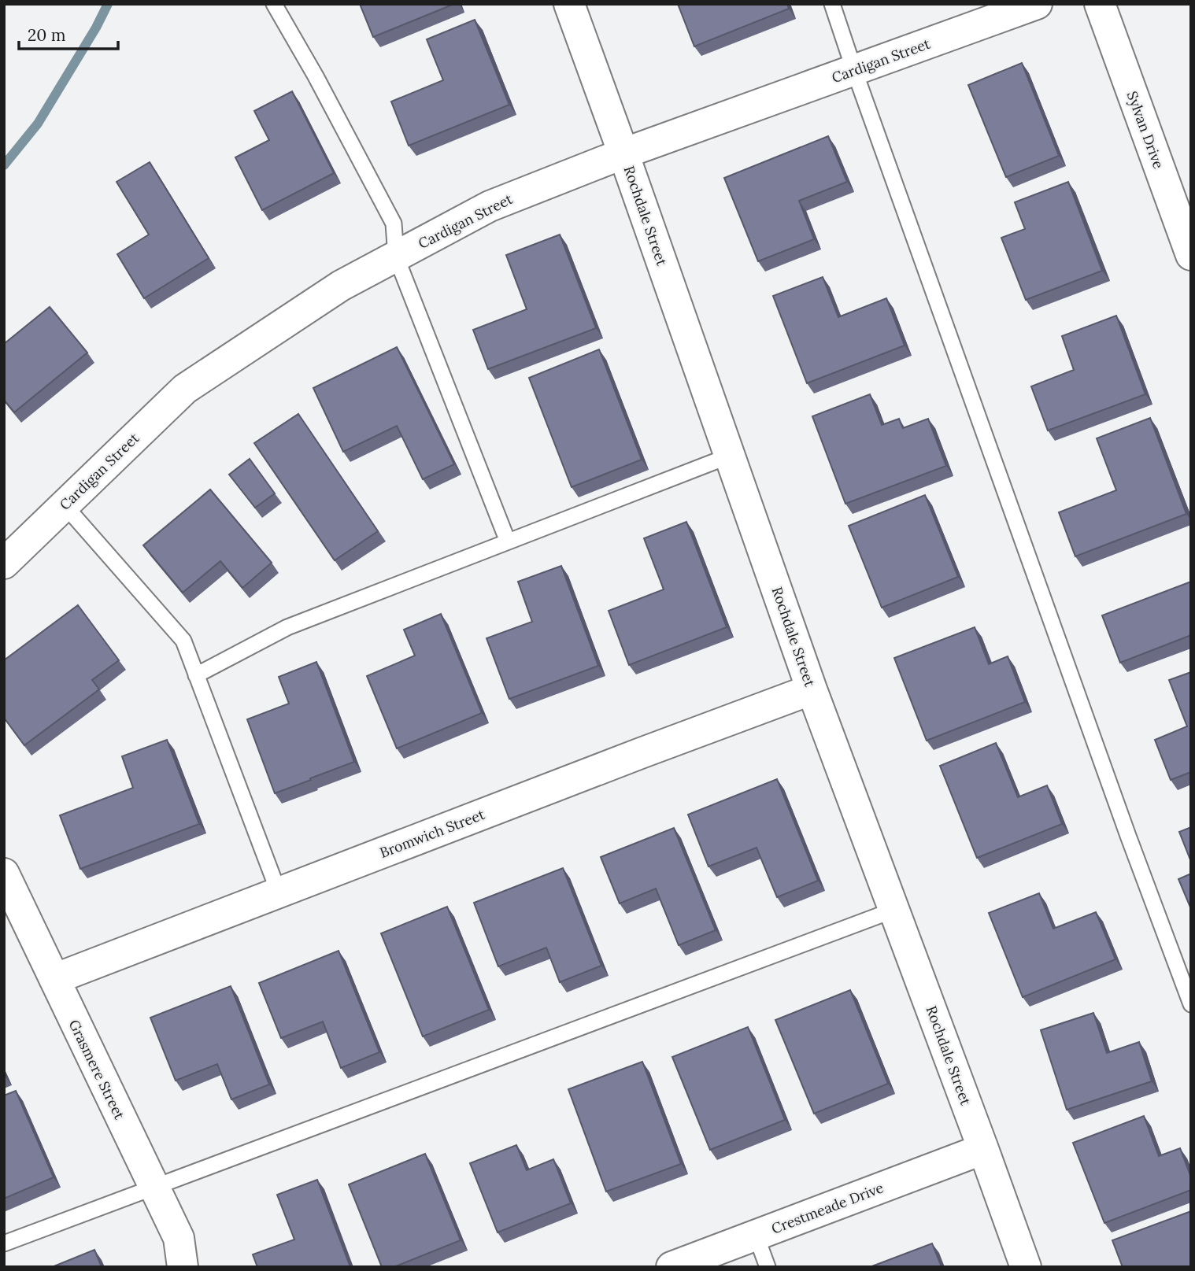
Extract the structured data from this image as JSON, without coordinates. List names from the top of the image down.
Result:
{
  "streets": {
    "street": [
      "Cardigan Street",
      "Sylvan Drive",
      "Rochdale Street",
      "Bromwich Street",
      "Grasmere Street",
      "Crestmeade Drive"
    ]
  },
  "crossings": [
    ["Cardigan Street", "Rochdale Street"],
    ["Rochdale Street", "Bromwich Street"],
    ["Rochdale Street", "Crestmeade Drive"],
    ["Bromwich Street", "Grasmere Street"]
  ],
  "scale_bar": "20 m"
}
